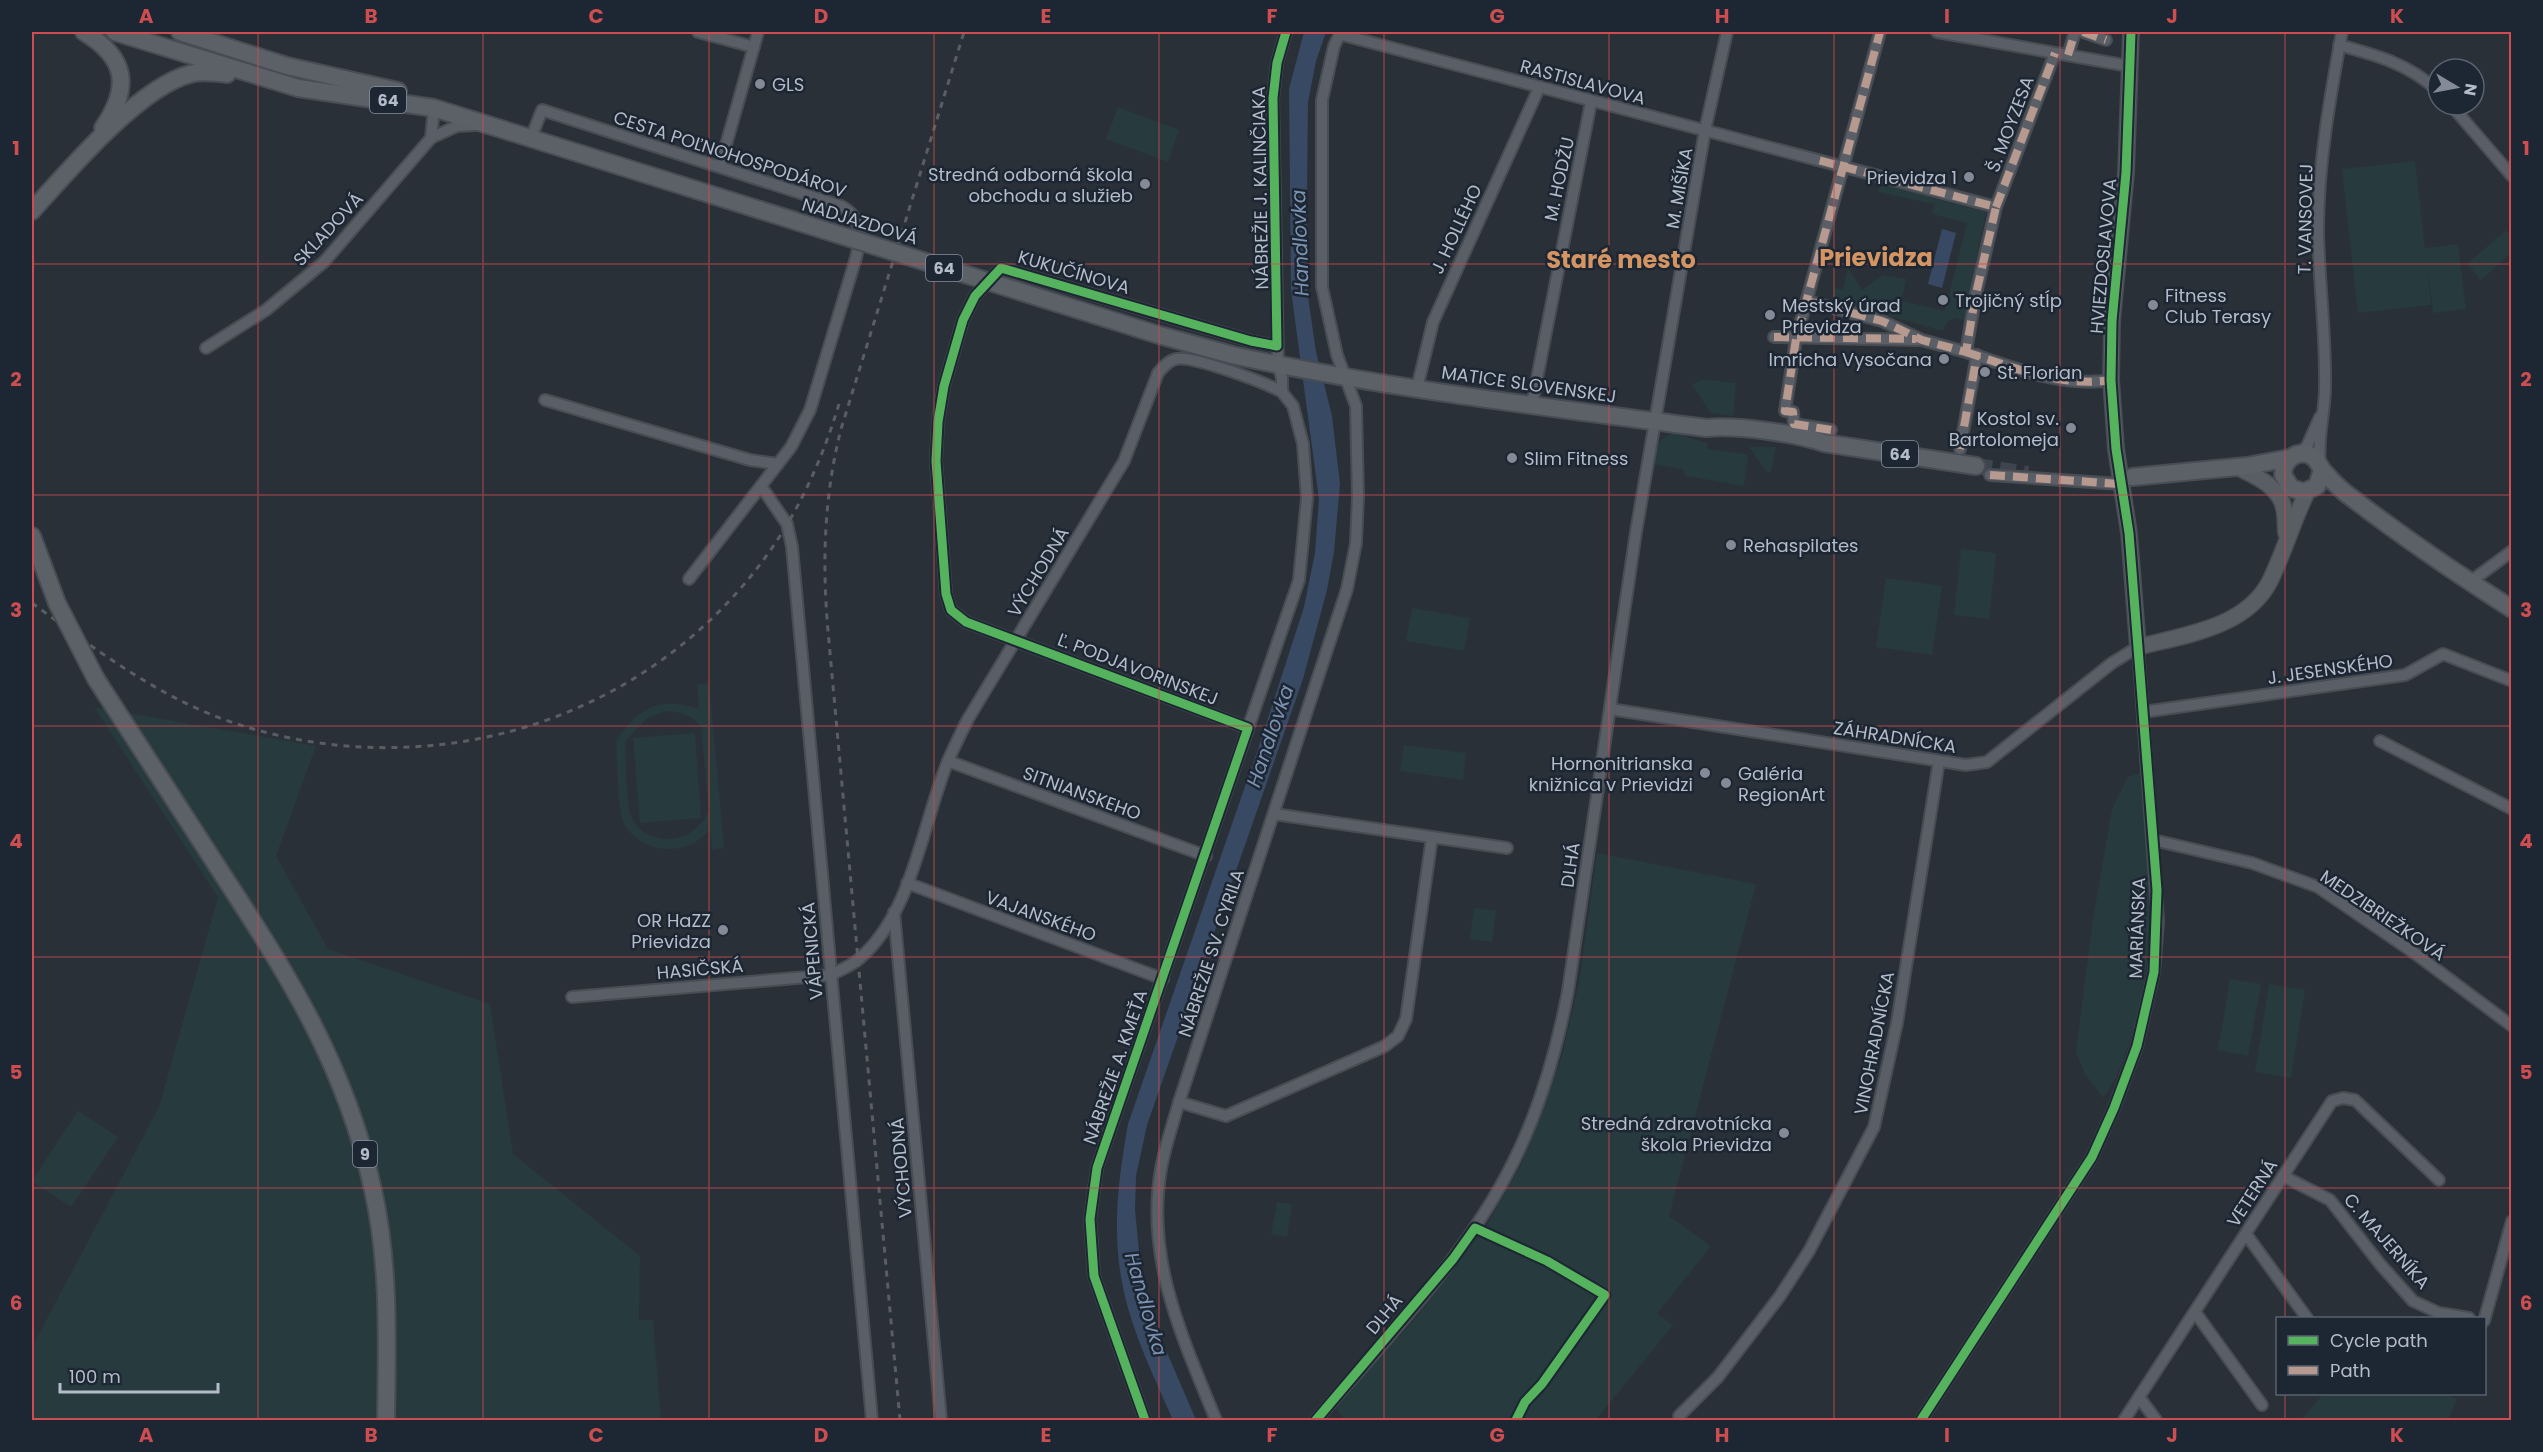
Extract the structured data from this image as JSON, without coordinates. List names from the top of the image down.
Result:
{
  "streets": {
    "main road": [
      "64",
      "NADJAZDOVÁ",
      "MATICE SLOVENSKEJ",
      "9"
    ],
    "street": [
      "RASTISLAVOVA",
      "Š. MOYZESA",
      "CESTA POĽNOHOSPODÁROV",
      "M. HODŽU",
      "NÁBREŽIE J. KALINČIAKA",
      "M. MIŠÍKA",
      "T. VANSOVEJ",
      "SKLADOVÁ",
      "J. HOLLÉHO",
      "HVIEZDOSLAVOVA",
      "KUKUČÍNOVA",
      "VÝCHODNÁ",
      "Ľ. PODJAVORINSKEJ",
      "J. JESENSKÉHO",
      "ZÁHRADNÍCKA",
      "SITNIANSKEHO",
      "DLHÁ",
      "MEDZIBRIEŽKOVÁ",
      "VAJANSKÉHO",
      "MARIÁNSKA",
      "VÁPENICKÁ",
      "NÁBREŽIE SV. CYRILA",
      "HASIČSKÁ",
      "VINOHRADNÍCKA",
      "NÁBREŽIE A. KMEŤA",
      "VETERNÁ",
      "C. MAJERNÍKA"
    ]
  },
  "crossings": [
    ["RASTISLAVOVA", "Š. MOYZESA"],
    ["RASTISLAVOVA", "M. HODŽU"],
    ["RASTISLAVOVA", "M. MIŠÍKA"],
    ["RASTISLAVOVA", "J. HOLLÉHO"],
    ["RASTISLAVOVA", "NÁBREŽIE SV. CYRILA"],
    ["CESTA POĽNOHOSPODÁROV", "NADJAZDOVÁ"],
    ["CESTA POĽNOHOSPODÁROV", "VÁPENICKÁ"],
    ["M. HODŽU", "MATICE SLOVENSKEJ"],
    ["NÁBREŽIE J. KALINČIAKA", "NADJAZDOVÁ"],
    ["NÁBREŽIE J. KALINČIAKA", "KUKUČÍNOVA"],
    ["NÁBREŽIE J. KALINČIAKA", "NÁBREŽIE A. KMEŤA"],
    ["M. MIŠÍKA", "MATICE SLOVENSKEJ"],
    ["M. MIŠÍKA", "DLHÁ"],
    ["NADJAZDOVÁ", "SKLADOVÁ"],
    ["NADJAZDOVÁ", "MATICE SLOVENSKEJ"],
    ["NADJAZDOVÁ", "NÁBREŽIE SV. CYRILA"],
    ["NADJAZDOVÁ", "NÁBREŽIE A. KMEŤA"],
    ["J. HOLLÉHO", "MATICE SLOVENSKEJ"],
    ["HVIEZDOSLAVOVA", "MARIÁNSKA"],
    ["KUKUČÍNOVA", "VÝCHODNÁ"],
    ["KUKUČÍNOVA", "Ľ. PODJAVORINSKEJ"],
    ["MATICE SLOVENSKEJ", "DLHÁ"],
    ["MATICE SLOVENSKEJ", "NÁBREŽIE SV. CYRILA"],
    ["VÝCHODNÁ", "Ľ. PODJAVORINSKEJ"],
    ["VÝCHODNÁ", "SITNIANSKEHO"],
    ["VÝCHODNÁ", "VAJANSKÉHO"],
    ["VÝCHODNÁ", "VÁPENICKÁ"],
    ["VÝCHODNÁ", "HASIČSKÁ"],
    ["VÝCHODNÁ", "NÁBREŽIE A. KMEŤA"],
    ["Ľ. PODJAVORINSKEJ", "NÁBREŽIE A. KMEŤA"],
    ["J. JESENSKÉHO", "MARIÁNSKA"],
    ["ZÁHRADNÍCKA", "DLHÁ"],
    ["ZÁHRADNÍCKA", "MARIÁNSKA"],
    ["ZÁHRADNÍCKA", "VINOHRADNÍCKA"],
    ["SITNIANSKEHO", "NÁBREŽIE A. KMEŤA"],
    ["MEDZIBRIEŽKOVÁ", "MARIÁNSKA"],
    ["VAJANSKÉHO", "NÁBREŽIE A. KMEŤA"],
    ["VÁPENICKÁ", "HASIČSKÁ"],
    ["VETERNÁ", "C. MAJERNÍKA"]
  ],
  "districts": ["Prievidza", "Staré mesto"],
  "water": ["Handlovka"],
  "places": [
    "GLS",
    "Prievidza 1",
    "Stredná odborná škola obchodu a služieb",
    "Trojičný stĺp",
    "Fitness Club Terasy",
    "Mestský úrad Prievidza",
    "Imricha Vysočana",
    "St. Florian",
    "Kostol sv. Bartolomeja",
    "Slim Fitness",
    "Rehaspilates",
    "Hornonitrianska knižnica v Prievidzi",
    "Galéria RegionArt",
    "OR HaZZ Prievidza",
    "Stredná zdravotnícka škola Prievidza"
  ],
  "legend": ["Cycle path", "Path"],
  "scale_bar": "100 m",
  "north": "right",
  "grid": {
    "columns": [
      "A",
      "B",
      "C",
      "D",
      "E",
      "F",
      "G",
      "H",
      "I",
      "J",
      "K"
    ],
    "rows": [
      "1",
      "2",
      "3",
      "4",
      "5",
      "6"
    ]
  }
}
